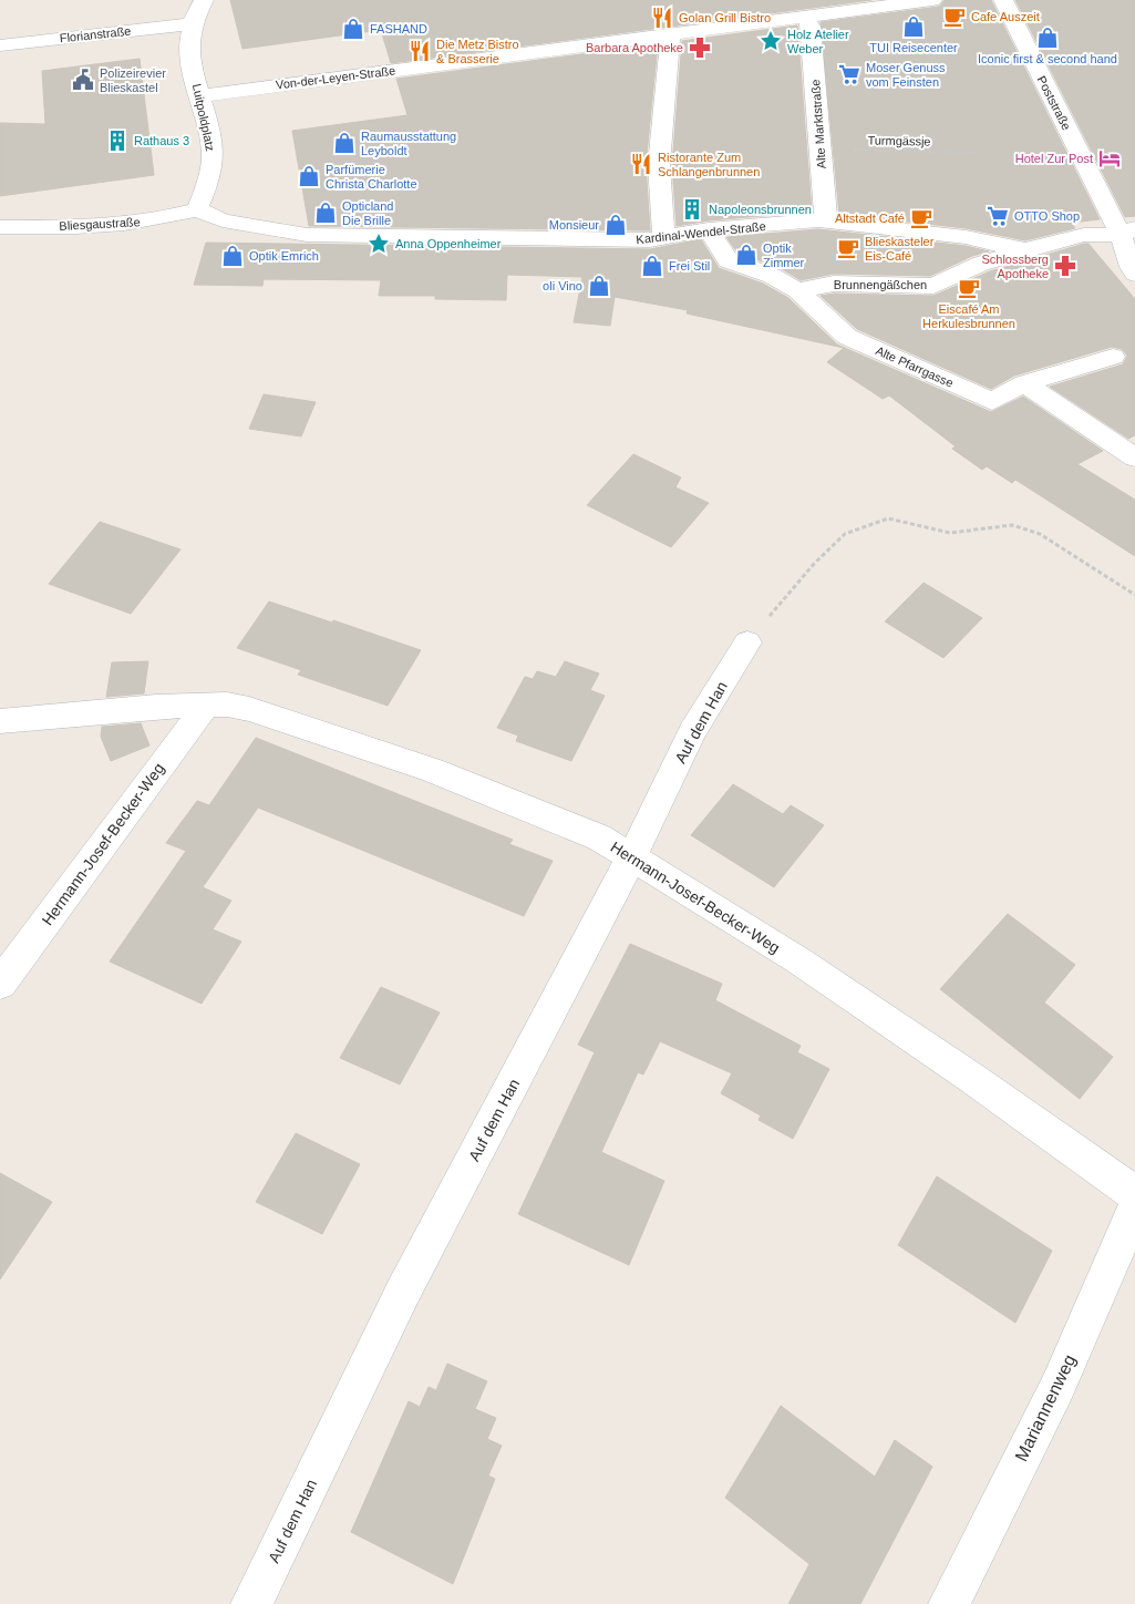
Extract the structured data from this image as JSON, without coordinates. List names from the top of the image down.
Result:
{
  "streets": {
    "street": [
      "Florianstraße",
      "Von-der-Leyen-Straße",
      "Poststraße",
      "Luitpoldplatz",
      "Alte Marktstraße",
      "Bliesgaustraße",
      "Kardinal-Wendel-Straße",
      "Brunnengäßchen",
      "Alte Pfarrgasse",
      "Auf dem Han",
      "Hermann-Josef-Becker-Weg",
      "Mariannenweg"
    ],
    "path": ["Turmgässje"]
  },
  "crossings": [
    ["Florianstraße", "Luitpoldplatz"],
    ["Von-der-Leyen-Straße", "Luitpoldplatz"],
    ["Von-der-Leyen-Straße", "Alte Marktstraße"],
    ["Poststraße", "Kardinal-Wendel-Straße"],
    ["Luitpoldplatz", "Bliesgaustraße"],
    ["Luitpoldplatz", "Kardinal-Wendel-Straße"],
    ["Alte Marktstraße", "Turmgässje"],
    ["Alte Marktstraße", "Kardinal-Wendel-Straße"],
    ["Bliesgaustraße", "Kardinal-Wendel-Straße"],
    ["Kardinal-Wendel-Straße", "Brunnengäßchen"],
    ["Kardinal-Wendel-Straße", "Alte Pfarrgasse"],
    ["Brunnengäßchen", "Alte Pfarrgasse"],
    ["Auf dem Han", "Hermann-Josef-Becker-Weg"]
  ],
  "places": {
    "cafe": [
      "Cafe Auszeit",
      "Altstadt Café",
      "Blieskasteler Eis-Café",
      "Eiscafé Am Herkulesbrunnen"
    ],
    "restaurant": ["Golan Grill Bistro", "Die Metz Bistro & Brasserie", "Ristorante Zum Schlangenbrunnen"],
    "shop": [
      "TUI Reisecenter",
      "FASHAND",
      "Iconic first & second hand",
      "Raumausstattung Leyboldt",
      "Parfümerie Christa Charlotte",
      "Opticland Die Brille",
      "Monsieur",
      "Optik Zimmer",
      "Optik Emrich",
      "Frei Stil",
      "oli Vino"
    ],
    "place": ["Holz Atelier Weber", "Anna Oppenheimer"],
    "pharmacy": ["Barbara Apotheke", "Schlossberg Apotheke"],
    "supermarket": ["Moser Genuss vom Feinsten", "OTTO Shop"],
    "public building": ["Polizeirevier Blieskastel"],
    "building": ["Rathaus 3", "Napoleonsbrunnen"],
    "hotel": ["Hotel Zur Post"]
  }
}
